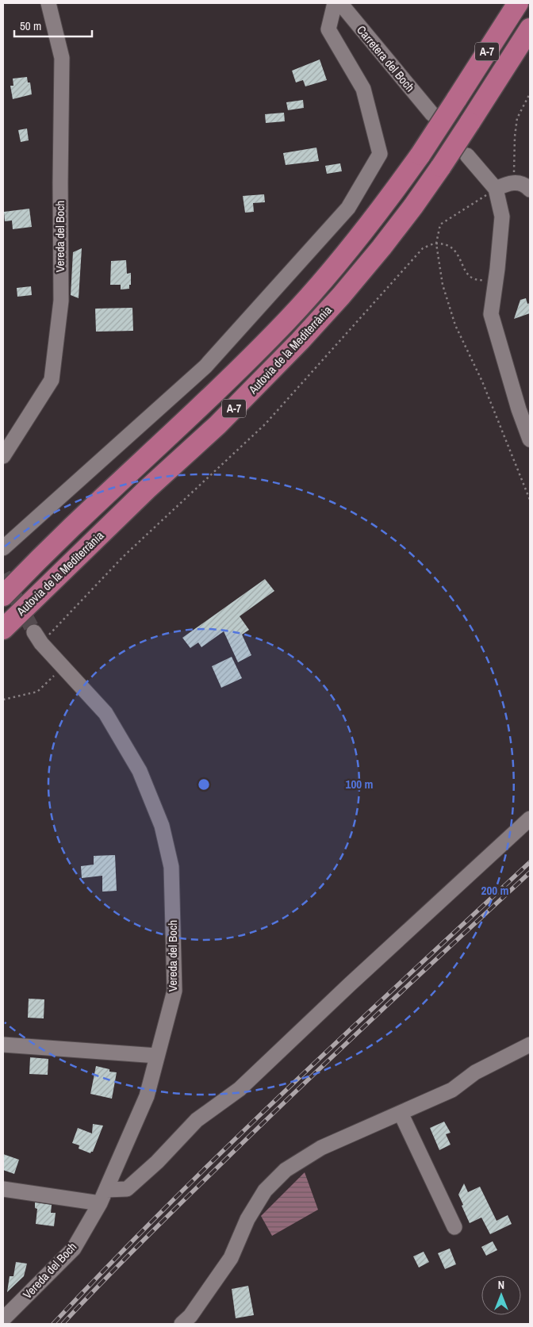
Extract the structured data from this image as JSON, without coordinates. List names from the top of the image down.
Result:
{
  "streets": {
    "highway": ["A-7", "Autovia de la Mediterrània"],
    "street": ["Carretera del Boch", "Vereda del Boch"]
  },
  "scale_bar": "50 m",
  "north": "top",
  "rings": ["100 m", "200 m"]
}
